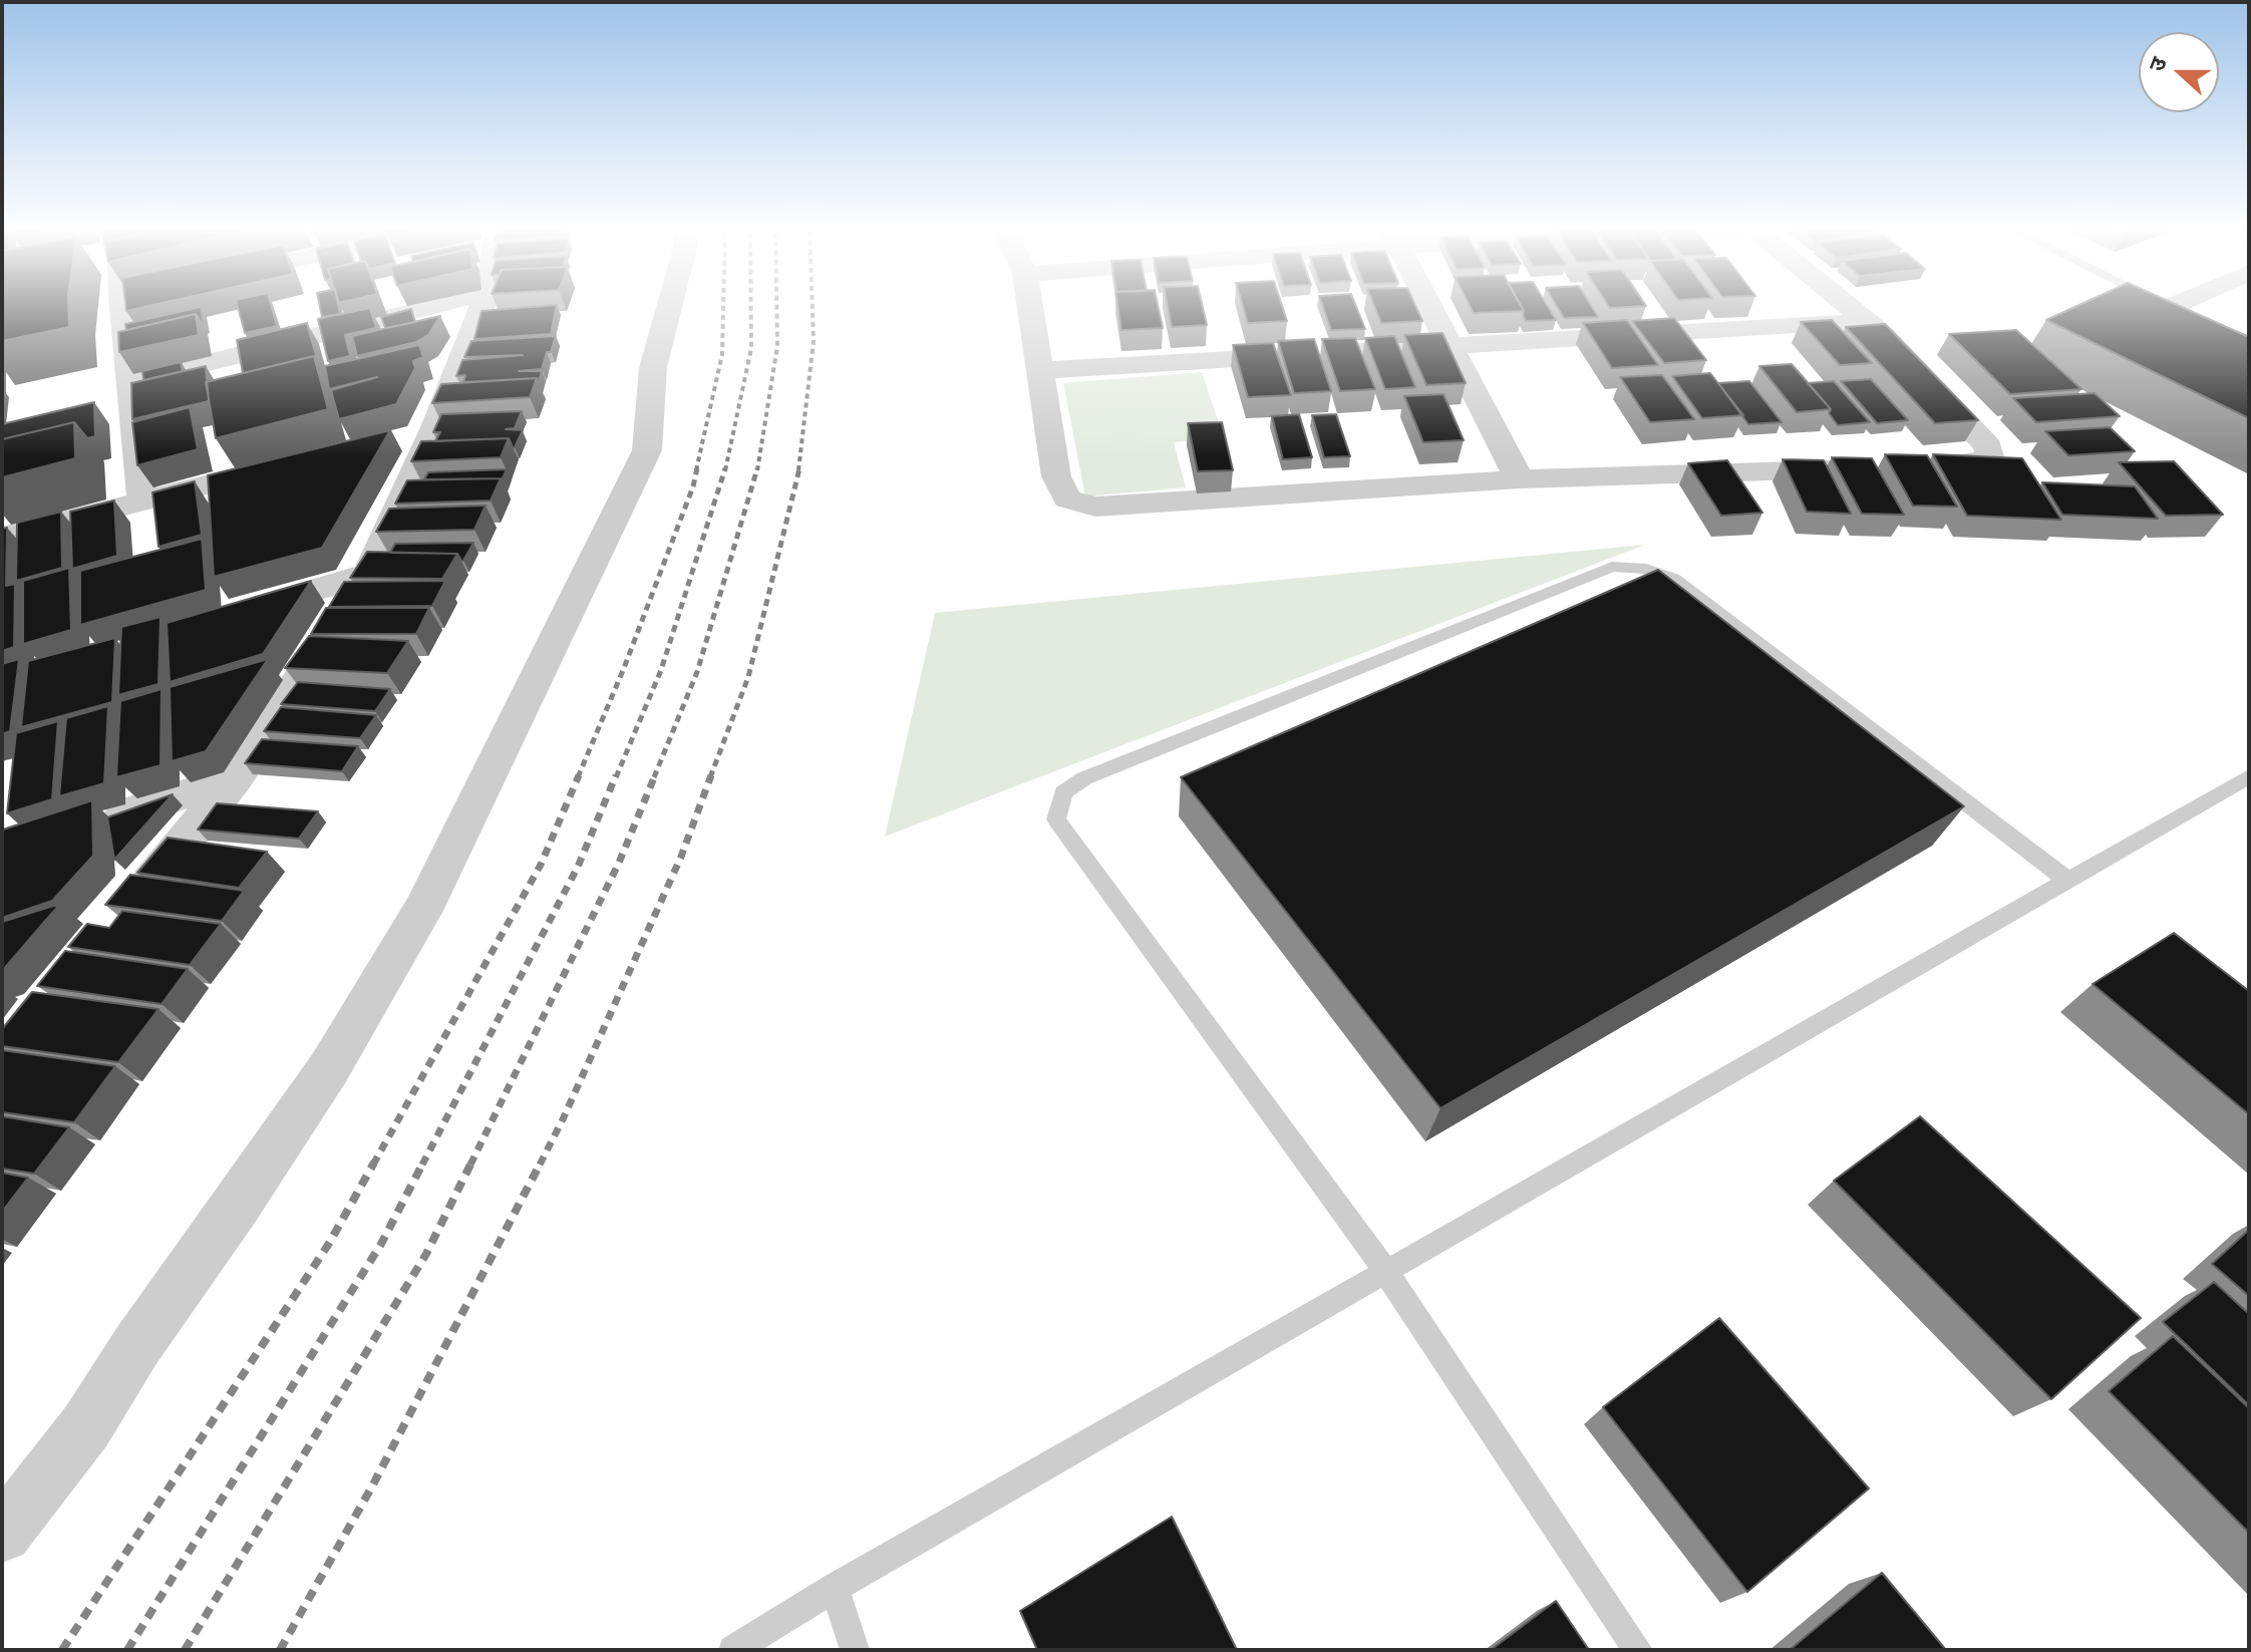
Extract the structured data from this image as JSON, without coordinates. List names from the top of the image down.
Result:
{
  "north": "left"
}
